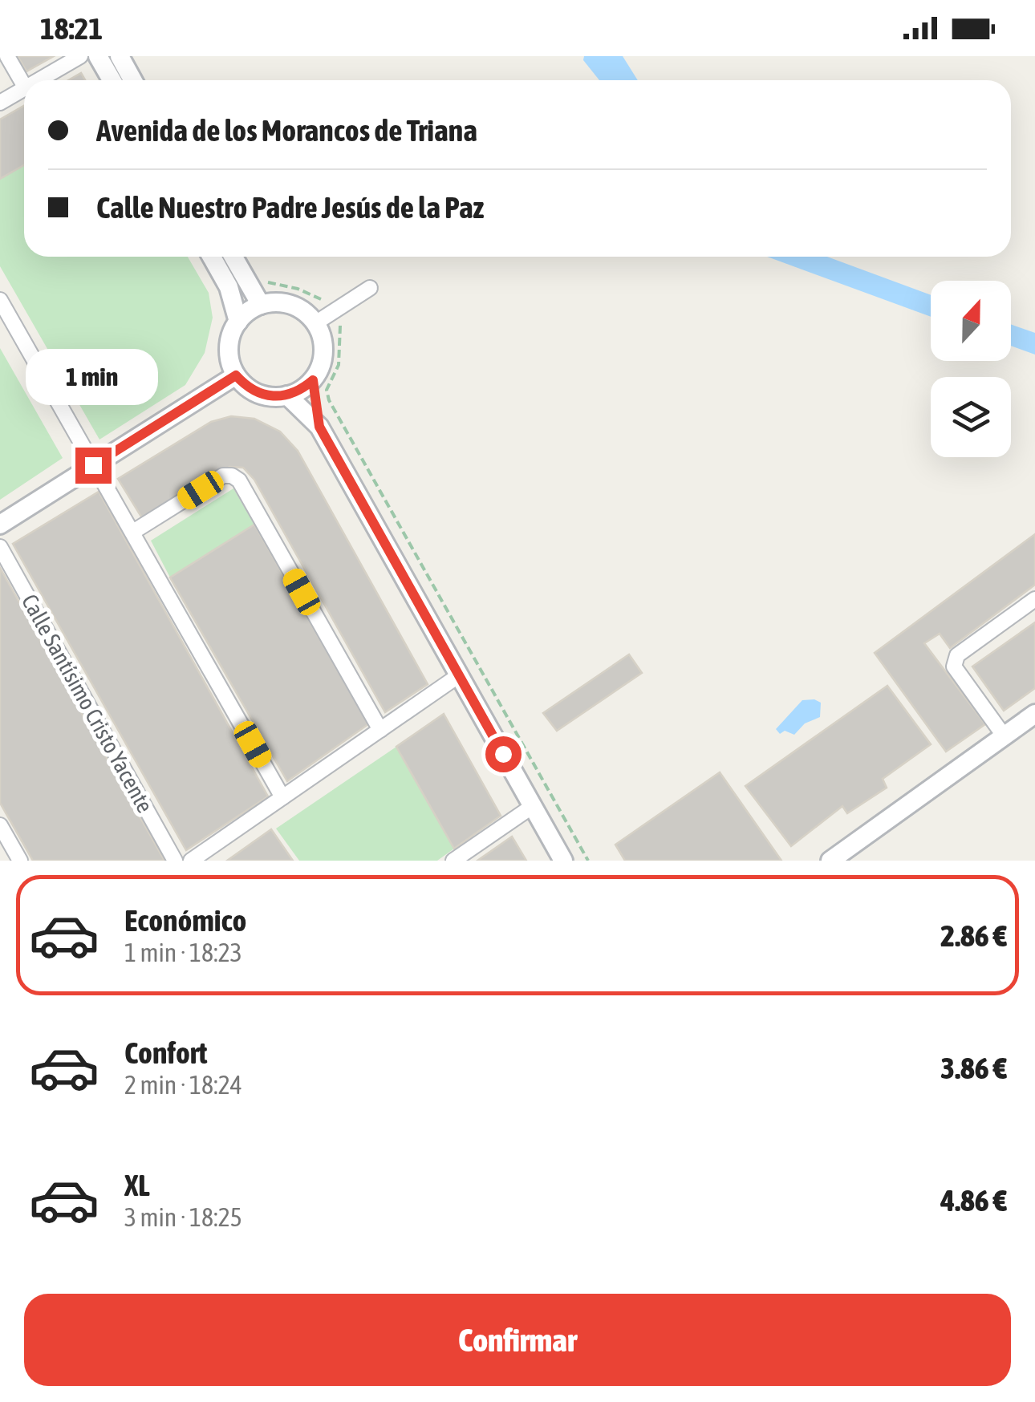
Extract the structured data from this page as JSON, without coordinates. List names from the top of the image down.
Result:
{
  "streets": {
    "street": ["Calle Santísimo Cristo Yacente"]
  },
  "north": "top",
  "page": {
    "status": "18:21",
    "banner": ["Avenida de los Morancos de Triana", "Calle Nuestro Padre Jesús de la Paz"],
    "bubble": "1 min",
    "list": [
      {
        "name": "Económico",
        "note": "1 min · 18:23",
        "value": "2.86 €"
      },
      {
        "name": "Confort",
        "note": "2 min · 18:24",
        "value": "3.86 €"
      },
      {
        "name": "XL",
        "note": "3 min · 18:25",
        "value": "4.86 €"
      }
    ],
    "buttons": "Confirmar"
  }
}
